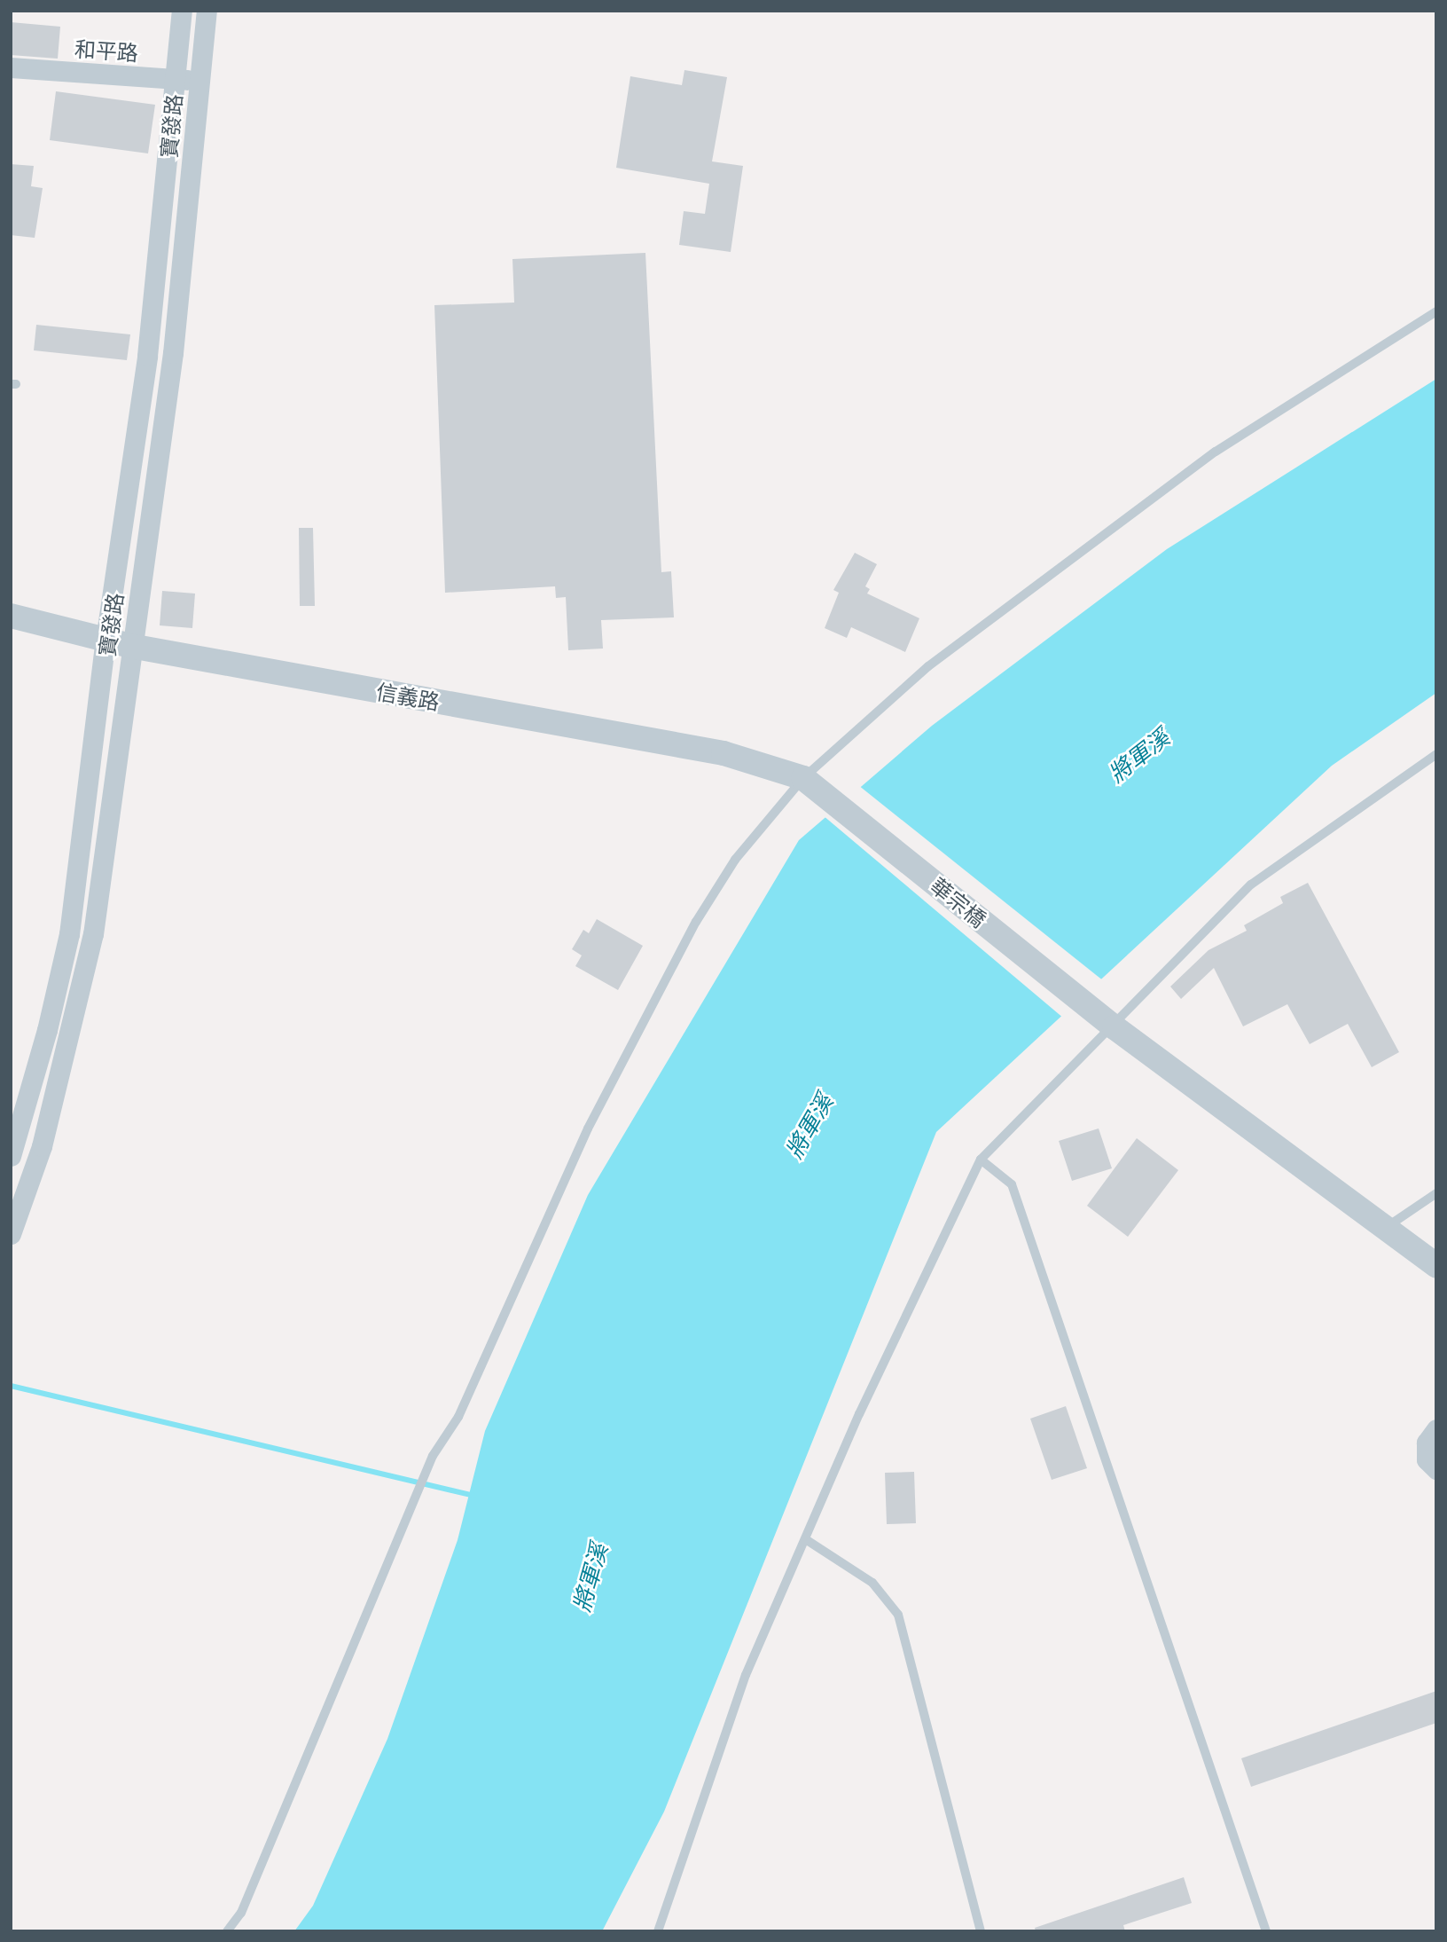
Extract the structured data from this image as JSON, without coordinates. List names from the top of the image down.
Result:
{
  "streets": {
    "street": [
      "和平路",
      "寶發路",
      "信義路",
      "華宗橋"
    ]
  },
  "crossings": [
    ["和平路", "寶發路"],
    ["寶發路", "信義路"],
    ["信義路", "華宗橋"]
  ],
  "water": ["將軍溪"]
}
